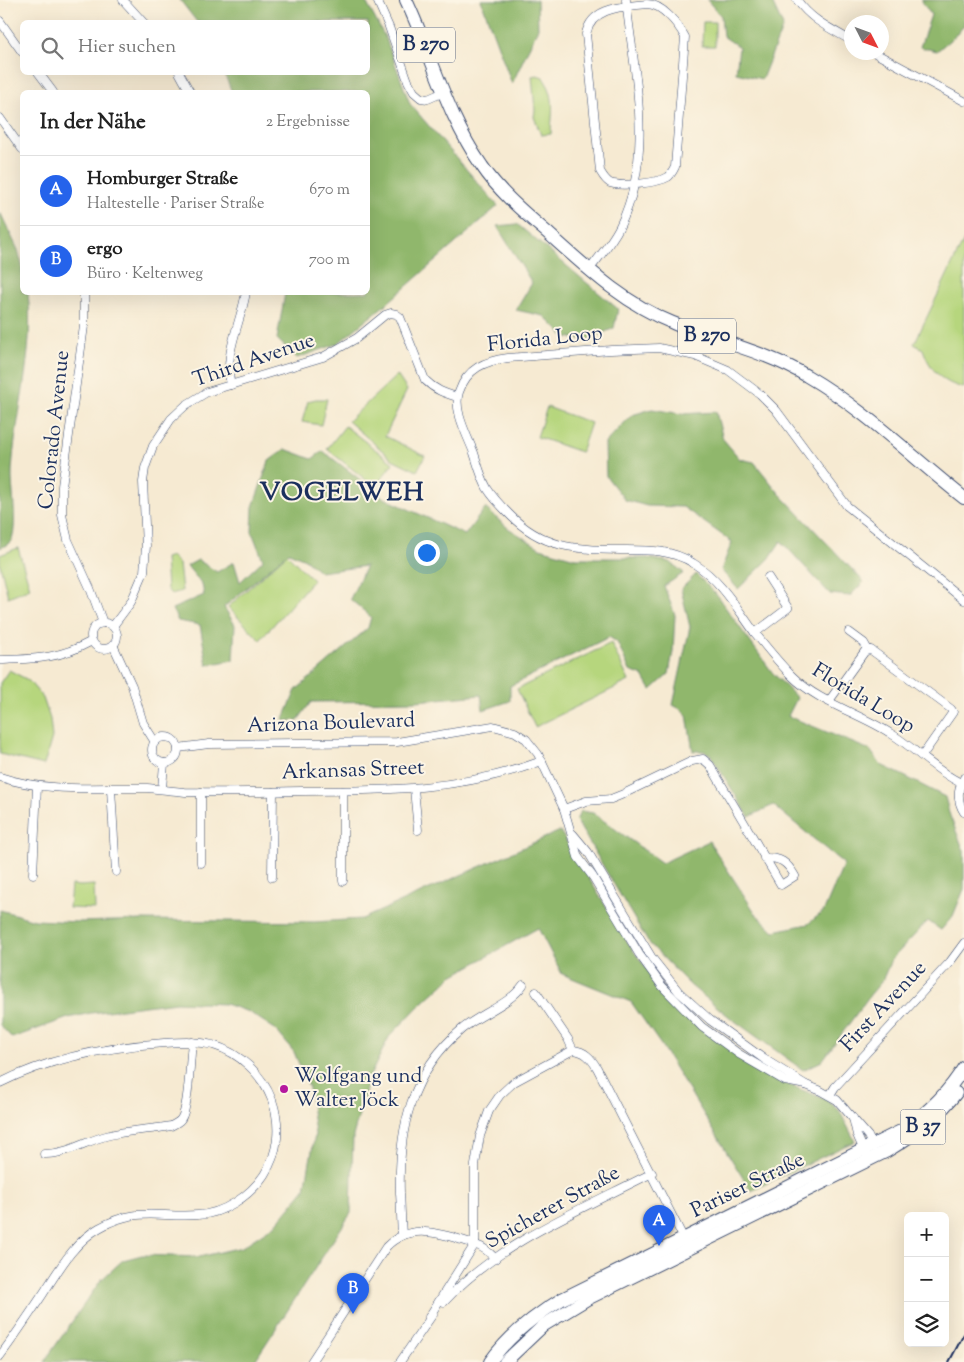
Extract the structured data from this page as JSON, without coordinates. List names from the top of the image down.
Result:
{
  "streets": {
    "main road": ["B 270", "B 37", "Pariser Straße"],
    "street": [
      "Florida Loop",
      "Third Avenue",
      "Colorado Avenue",
      "Arizona Boulevard",
      "Arkansas Street",
      "First Avenue",
      "Spicherer Straße"
    ]
  },
  "crossings": [
    ["Florida Loop", "Third Avenue"],
    ["Third Avenue", "Colorado Avenue"],
    ["Arizona Boulevard", "Arkansas Street"],
    ["Arizona Boulevard", "First Avenue"],
    ["Arizona Boulevard", "Pariser Straße"]
  ],
  "districts": ["VOGELWEH"],
  "places": ["Wolfgang und Walter Jöck"],
  "north": "bottom right",
  "page": {
    "search": "Hier suchen",
    "heading": ["In der Nähe", "2 Ergebnisse"],
    "list": [
      {
        "mark": "A",
        "name": "Homburger Straße",
        "note": "Haltestelle · Pariser Straße",
        "value": "670 m"
      },
      {
        "mark": "B",
        "name": "ergo",
        "note": "Büro · Keltenweg",
        "value": "700 m"
      }
    ],
    "pins": ["A", "B"],
    "map_buttons": ["+", "−"]
  }
}
